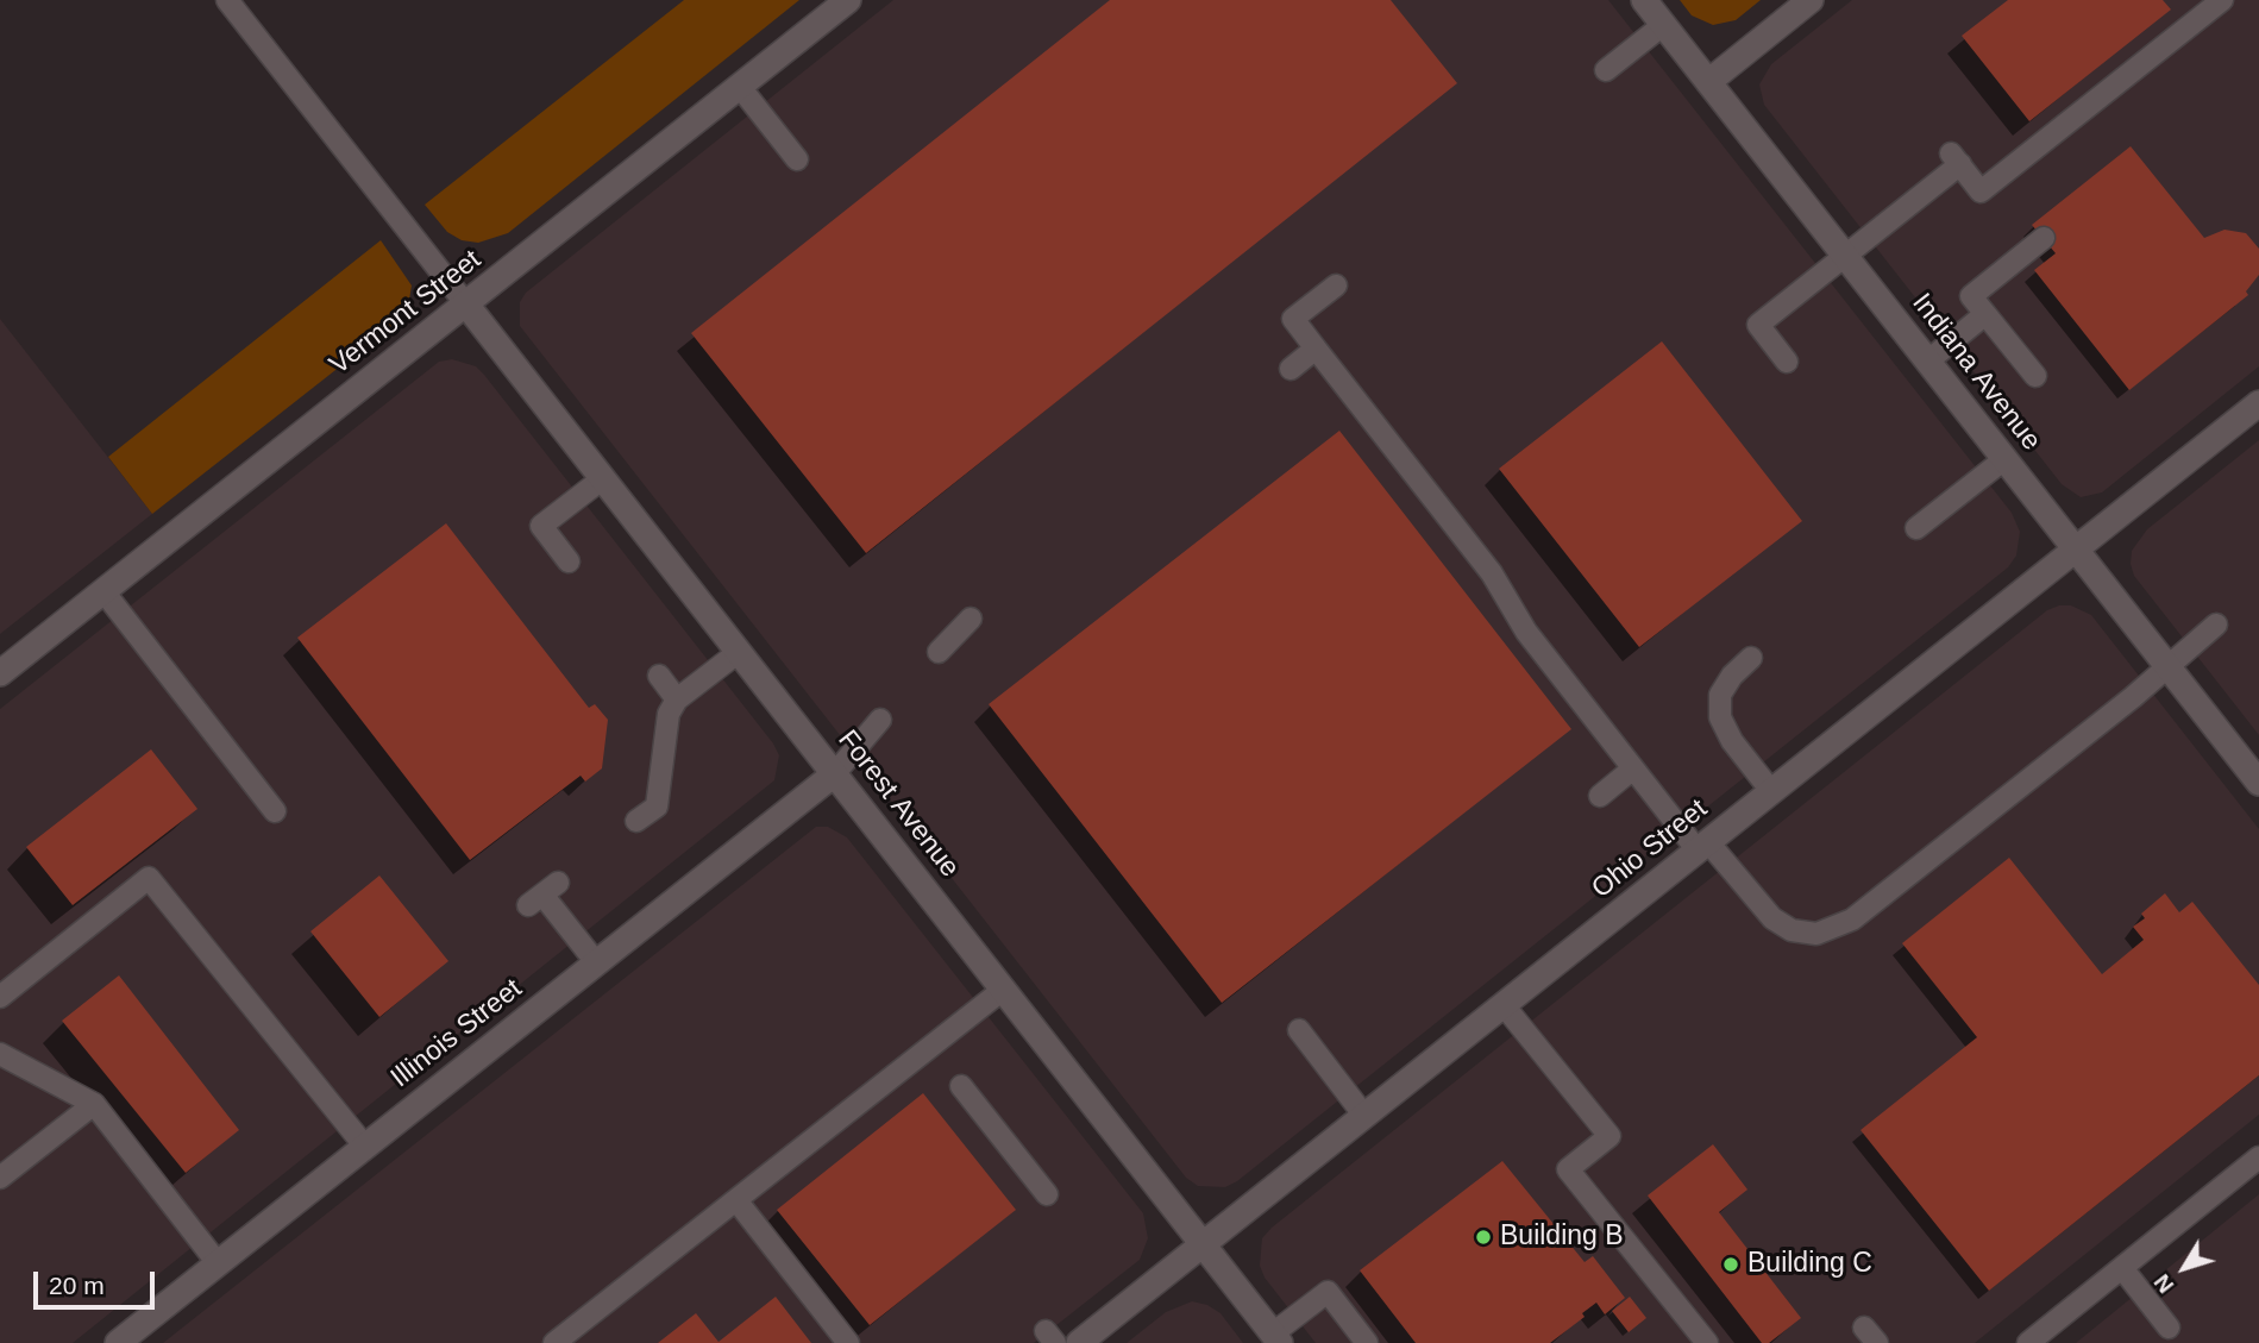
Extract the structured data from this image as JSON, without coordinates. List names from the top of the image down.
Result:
{
  "streets": {
    "street": [
      "Vermont Street",
      "Indiana Avenue",
      "Forest Avenue",
      "Ohio Street",
      "Illinois Street"
    ]
  },
  "crossings": [
    ["Vermont Street", "Forest Avenue"],
    ["Indiana Avenue", "Ohio Street"],
    ["Forest Avenue", "Ohio Street"],
    ["Forest Avenue", "Illinois Street"]
  ],
  "places": ["Building B", "Building C"],
  "scale_bar": "20 m",
  "north": "bottom left"
}
